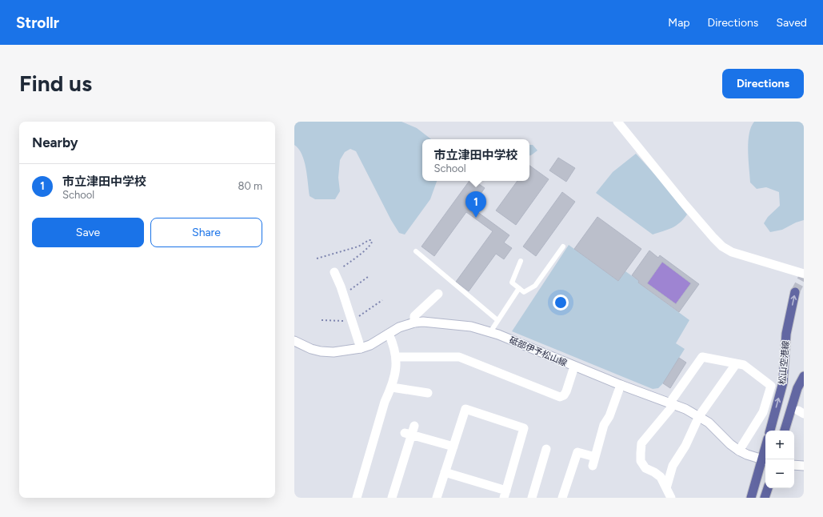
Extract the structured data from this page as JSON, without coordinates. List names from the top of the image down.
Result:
{
  "streets": {
    "main road": ["松山空港線"],
    "street": ["砥部伊予松山線"]
  },
  "page": {
    "header": "Strollr",
    "nav": ["Map", "Directions", "Saved"],
    "buttons": [
      "Directions",
      ["Save", "Share"]
    ],
    "title": "Find us",
    "heading": "Nearby",
    "popup": ["市立津田中学校", "School"],
    "list": [
      {
        "mark": "1",
        "name": "市立津田中学校",
        "note": "School",
        "value": "80 m"
      }
    ],
    "pins": "1",
    "map_buttons": ["+", "−"]
  }
}
